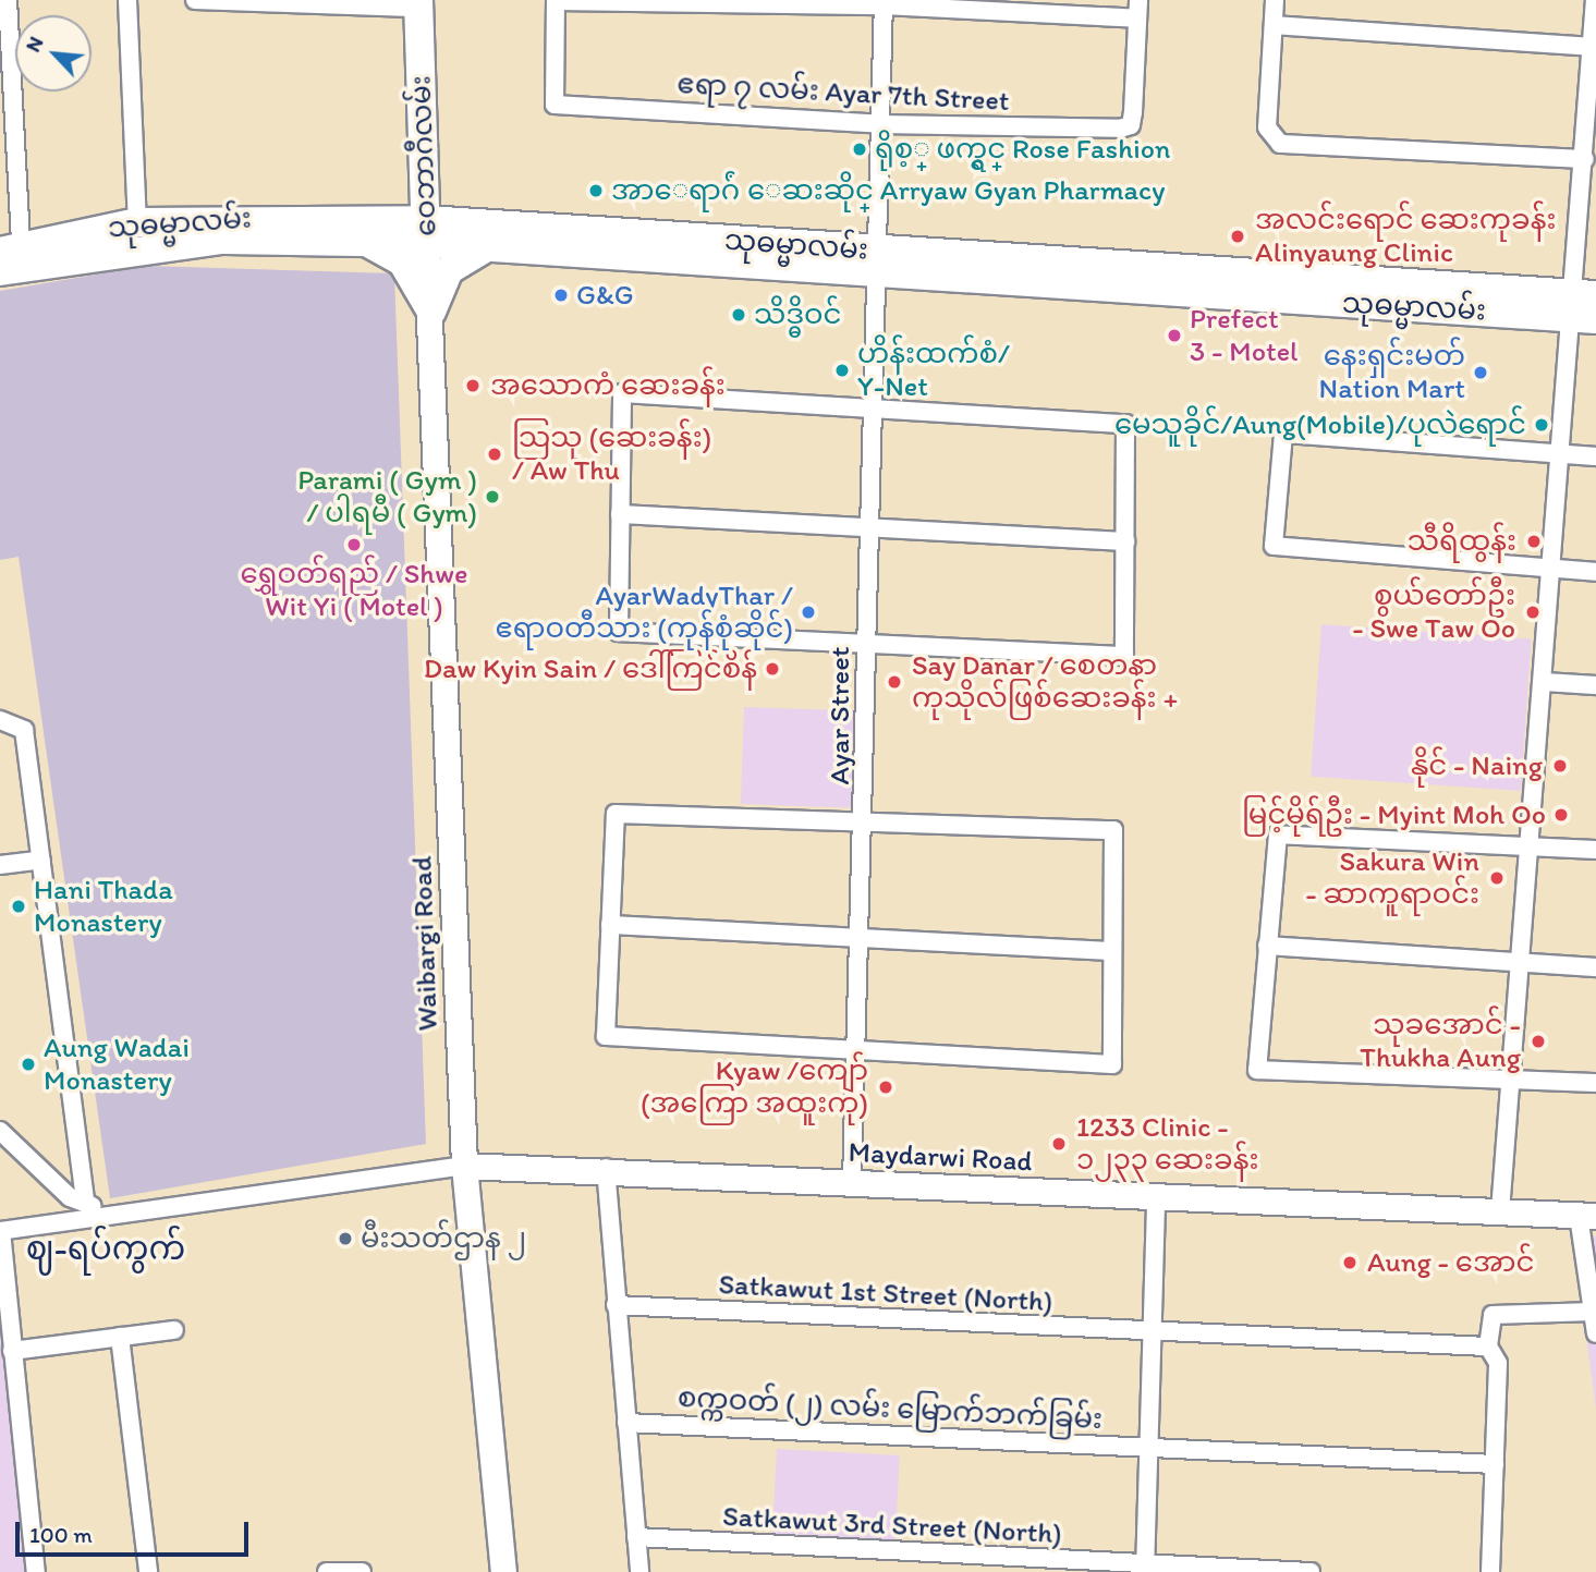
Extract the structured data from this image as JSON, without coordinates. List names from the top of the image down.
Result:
{
  "streets": {
    "main road": ["ဝေဘာဂီလမ်း", "သုဓမ္မာလမ်း"],
    "street": [
      "ဧရာ ၇ လမ်း Ayar 7th Street",
      "Ayar Street",
      "Waibargi Road",
      "Maydarwi Road",
      "Satkawut 1st Street (North)",
      "စက္ကဝတ် (၂) လမ်း မြောက်ဘက်ခြမ်း",
      "Satkawut 3rd Street (North)"
    ]
  },
  "crossings": [
    ["ဧရာ ၇ လမ်း Ayar 7th Street", "Ayar Street"],
    ["ဝေဘာဂီလမ်း", "သုဓမ္မာလမ်း"],
    ["ဝေဘာဂီလမ်း", "Waibargi Road"],
    ["သုဓမ္မာလမ်း", "Ayar Street"],
    ["Ayar Street", "Maydarwi Road"],
    ["Waibargi Road", "Maydarwi Road"]
  ],
  "districts": ["ဈ-ရပ်ကွက်"],
  "places": [
    "ရိုစ့္ ဖက္ရွင္ Rose Fashion",
    "အာေရာဂ်ံ ေဆးဆိုင္ Arryaw Gyan Pharmacy",
    "အလင်းရောင် ဆေးကုခန်း Alinyaung Clinic",
    "G&G",
    "သိဒ္ဓိဝင်",
    "Prefect 3 - Motel",
    "ဟိန်းထက်စံ/ Y-Net",
    "နေးရှင်းမတ် Nation Mart",
    "အသောကံ ဆေးခန်း",
    "မေသူခိုင်/Aung(Mobile)/ပုလဲရောင်",
    "သြသု (ဆေးခန်း) / Aw Thu",
    "Parami ( Gym ) / ပါရမီ ( Gym)",
    "သီရိထွန်း",
    "ရွှေဝတ်ရည် / Shwe Wit Yi ( Motel )",
    "AyarWadyThar / ဧရာဝတီသား (ကုန်စုံဆိုင်)",
    "စွယ်တော်ဦး - Swe Taw Oo",
    "Daw Kyin Sain / ဒေါ်ကြင်စိန်",
    "Say Danar / စေတနာ ကုသိုလ်ဖြစ်ဆေးခန်း +",
    "နိုင် - Naing",
    "မြင့်မိုရ်ဦး - Myint Moh Oo",
    "Sakura Win - ဆာကူရာဝင်း",
    "Hani Thada Monastery",
    "သုခအောင် - Thukha Aung",
    "Aung Wadai Monastery",
    "Kyaw /ကျော် (အကြော အထူးကု)",
    "1233 Clinic - ၁၂၃၃ ဆေးခန်း",
    "မီးသတ်ဌာန ၂",
    "Aung - အောင်"
  ],
  "scale_bar": "100 m",
  "north": "top left"
}
